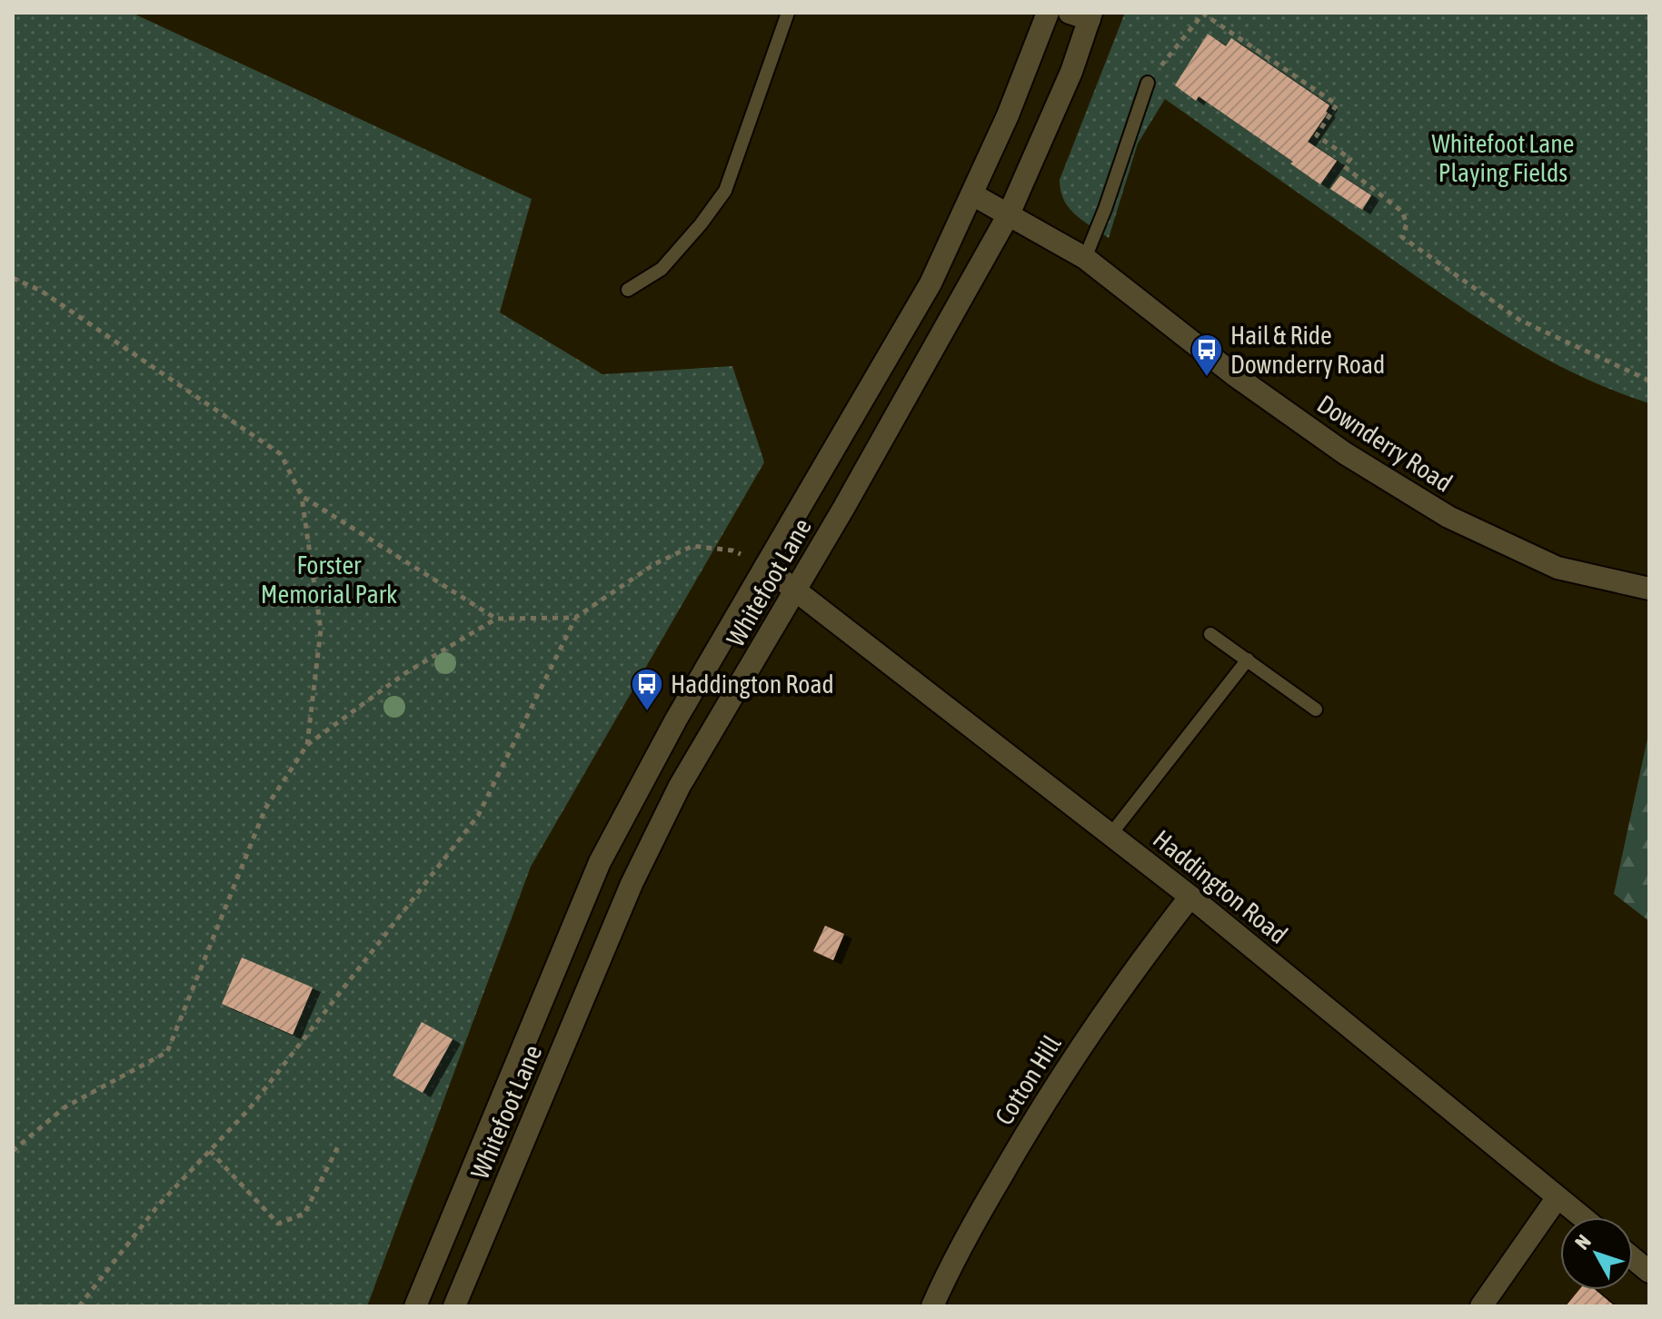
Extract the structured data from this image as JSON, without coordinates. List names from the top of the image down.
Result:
{
  "streets": {
    "street": [
      "Downderry Road",
      "Whitefoot Lane",
      "Haddington Road",
      "Cotton Hill"
    ]
  },
  "crossings": [
    ["Downderry Road", "Whitefoot Lane"],
    ["Whitefoot Lane", "Haddington Road"],
    ["Haddington Road", "Cotton Hill"]
  ],
  "parks": ["Whitefoot Lane Playing Fields", "Forster Memorial Park"],
  "places": {
    "bus stop": ["Hail & Ride Downderry Road", "Haddington Road"]
  },
  "north": "top left"
}
